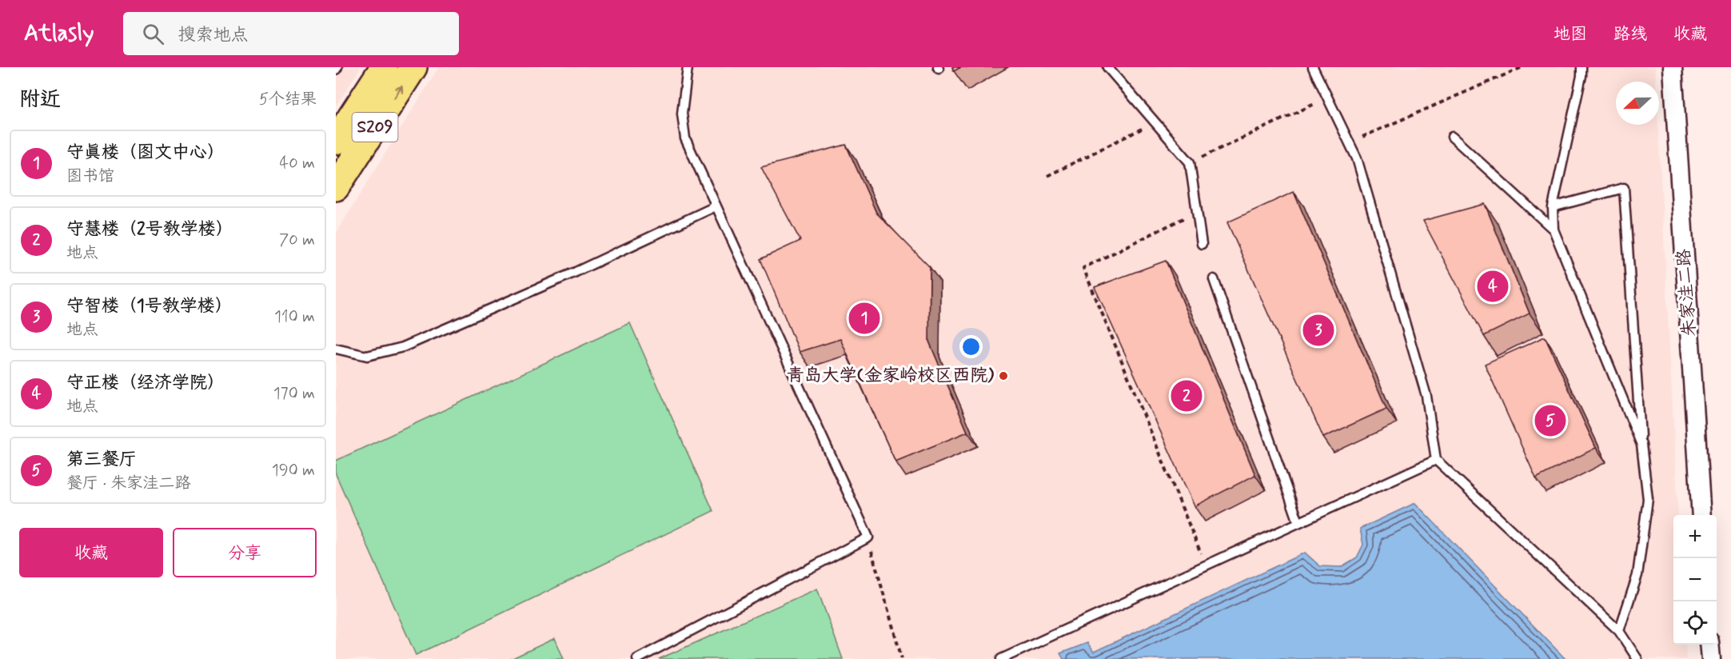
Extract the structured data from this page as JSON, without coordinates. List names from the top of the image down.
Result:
{
  "streets": {
    "main road": ["S209"],
    "street": ["朱家洼二路"]
  },
  "places": ["青岛大学(金家岭校区西院)"],
  "north": "left",
  "page": {
    "header": "Atlasly",
    "search": "搜索地点",
    "nav": ["地图", "路线", "收藏"],
    "heading": ["附近", "5个结果"],
    "list": [
      {
        "mark": "1",
        "name": "守真楼（图文中心）",
        "note": "图书馆",
        "value": "40 m"
      },
      {
        "mark": "2",
        "name": "守慧楼（2号教学楼）",
        "note": "地点",
        "value": "70 m"
      },
      {
        "mark": "3",
        "name": "守智楼（1号教学楼）",
        "note": "地点",
        "value": "110 m"
      },
      {
        "mark": "4",
        "name": "守正楼（经济学院）",
        "note": "地点",
        "value": "170 m"
      },
      {
        "mark": "5",
        "name": "第三餐厅",
        "note": "餐厅 · 朱家洼二路",
        "value": "190 m"
      }
    ],
    "pins": [
      "4",
      "1",
      "3",
      "2",
      "5"
    ],
    "buttons": ["收藏", "分享"],
    "map_buttons": ["+", "−"]
  }
}
